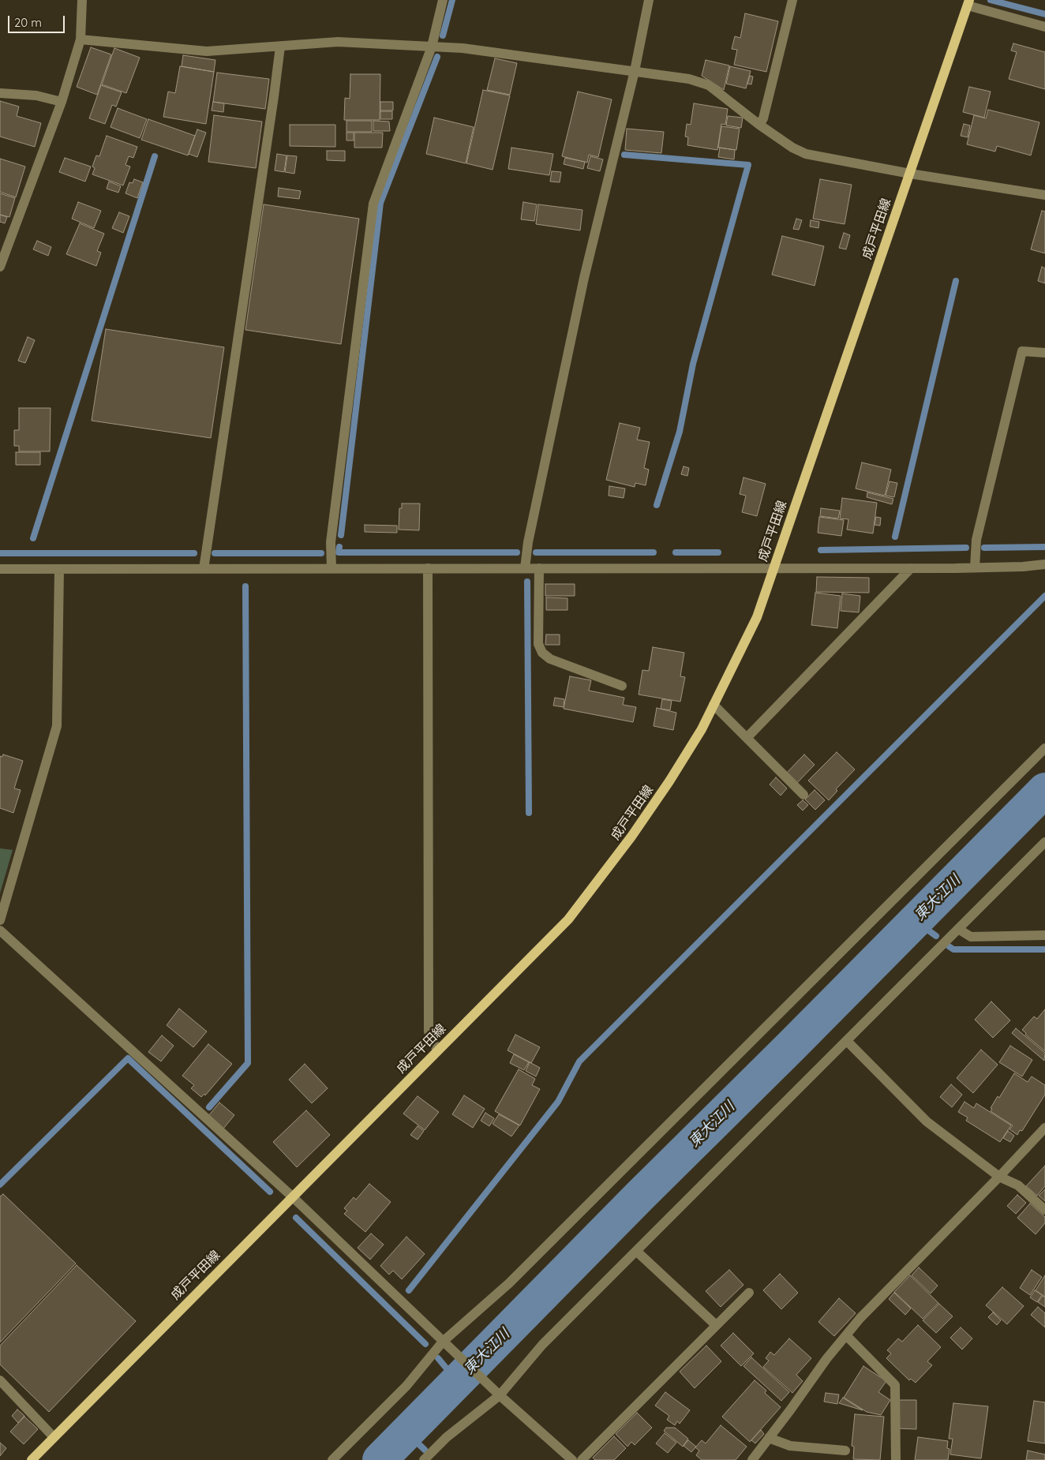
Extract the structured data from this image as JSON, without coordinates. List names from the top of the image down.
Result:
{
  "streets": {
    "main road": ["成戸平田線"]
  },
  "water": ["東大江川"],
  "scale_bar": "20 m"
}
